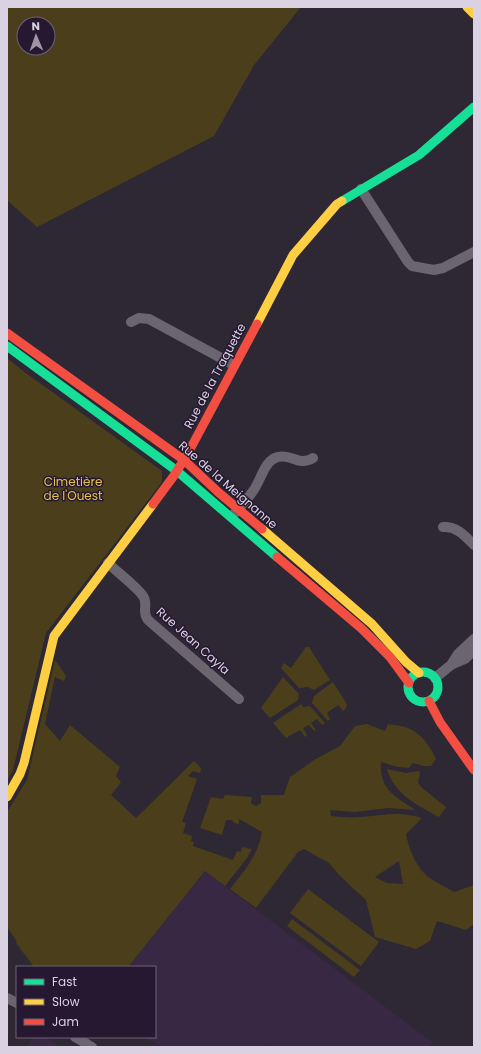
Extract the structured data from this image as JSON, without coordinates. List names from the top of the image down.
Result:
{
  "streets": {
    "main road": ["Rue de la Traquette", "Rue de la Meignanne"],
    "street": ["Rue Jean Cayla"]
  },
  "crossings": [
    ["Rue de la Traquette", "Rue de la Meignanne"],
    ["Rue de la Traquette", "Rue Jean Cayla"]
  ],
  "parks": ["Cimetière de l'Ouest"],
  "legend": ["Fast", "Slow", "Jam"],
  "north": "top"
}
